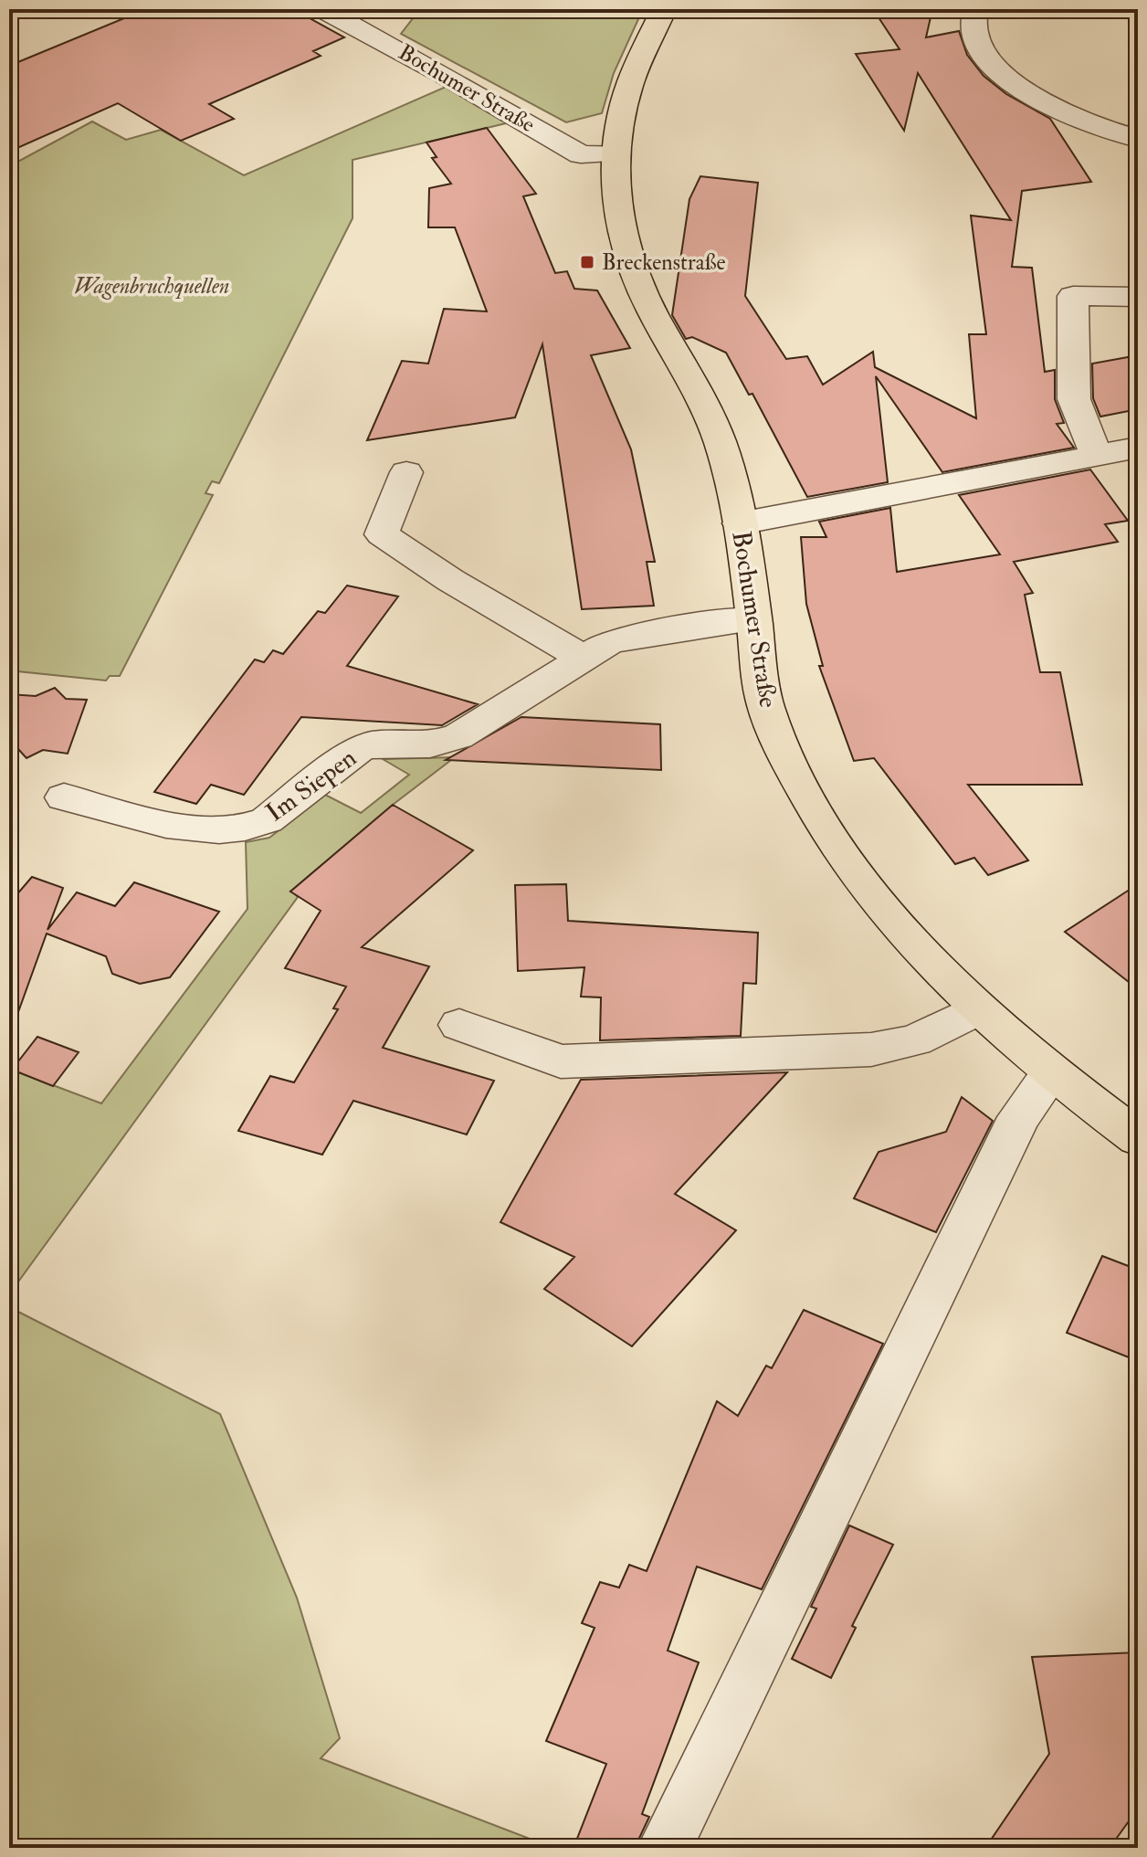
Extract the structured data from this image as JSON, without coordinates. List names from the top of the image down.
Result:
{
  "streets": {
    "main road": ["Bochumer Straße"],
    "street": ["Im Siepen"]
  },
  "crossings": [
    ["Bochumer Straße", "Im Siepen"]
  ],
  "parks": ["Wagenbruchquellen"],
  "places": {
    "transit": ["Breckenstraße"]
  }
}
